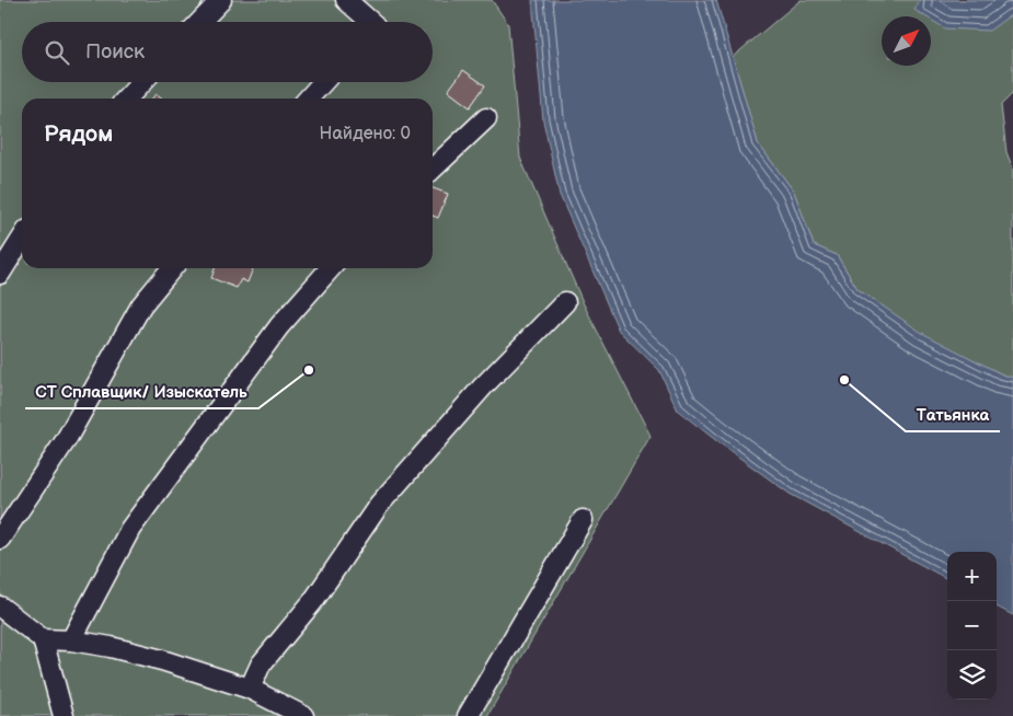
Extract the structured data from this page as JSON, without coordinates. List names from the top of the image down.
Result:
{
  "places": ["СТ Сплавщик/ Изыскатель", "Татьянка"],
  "north": "top right",
  "page": {
    "search": "Поиск",
    "heading": ["Рядом", "Найдено: 0"],
    "map_buttons": ["+", "−"]
  }
}
